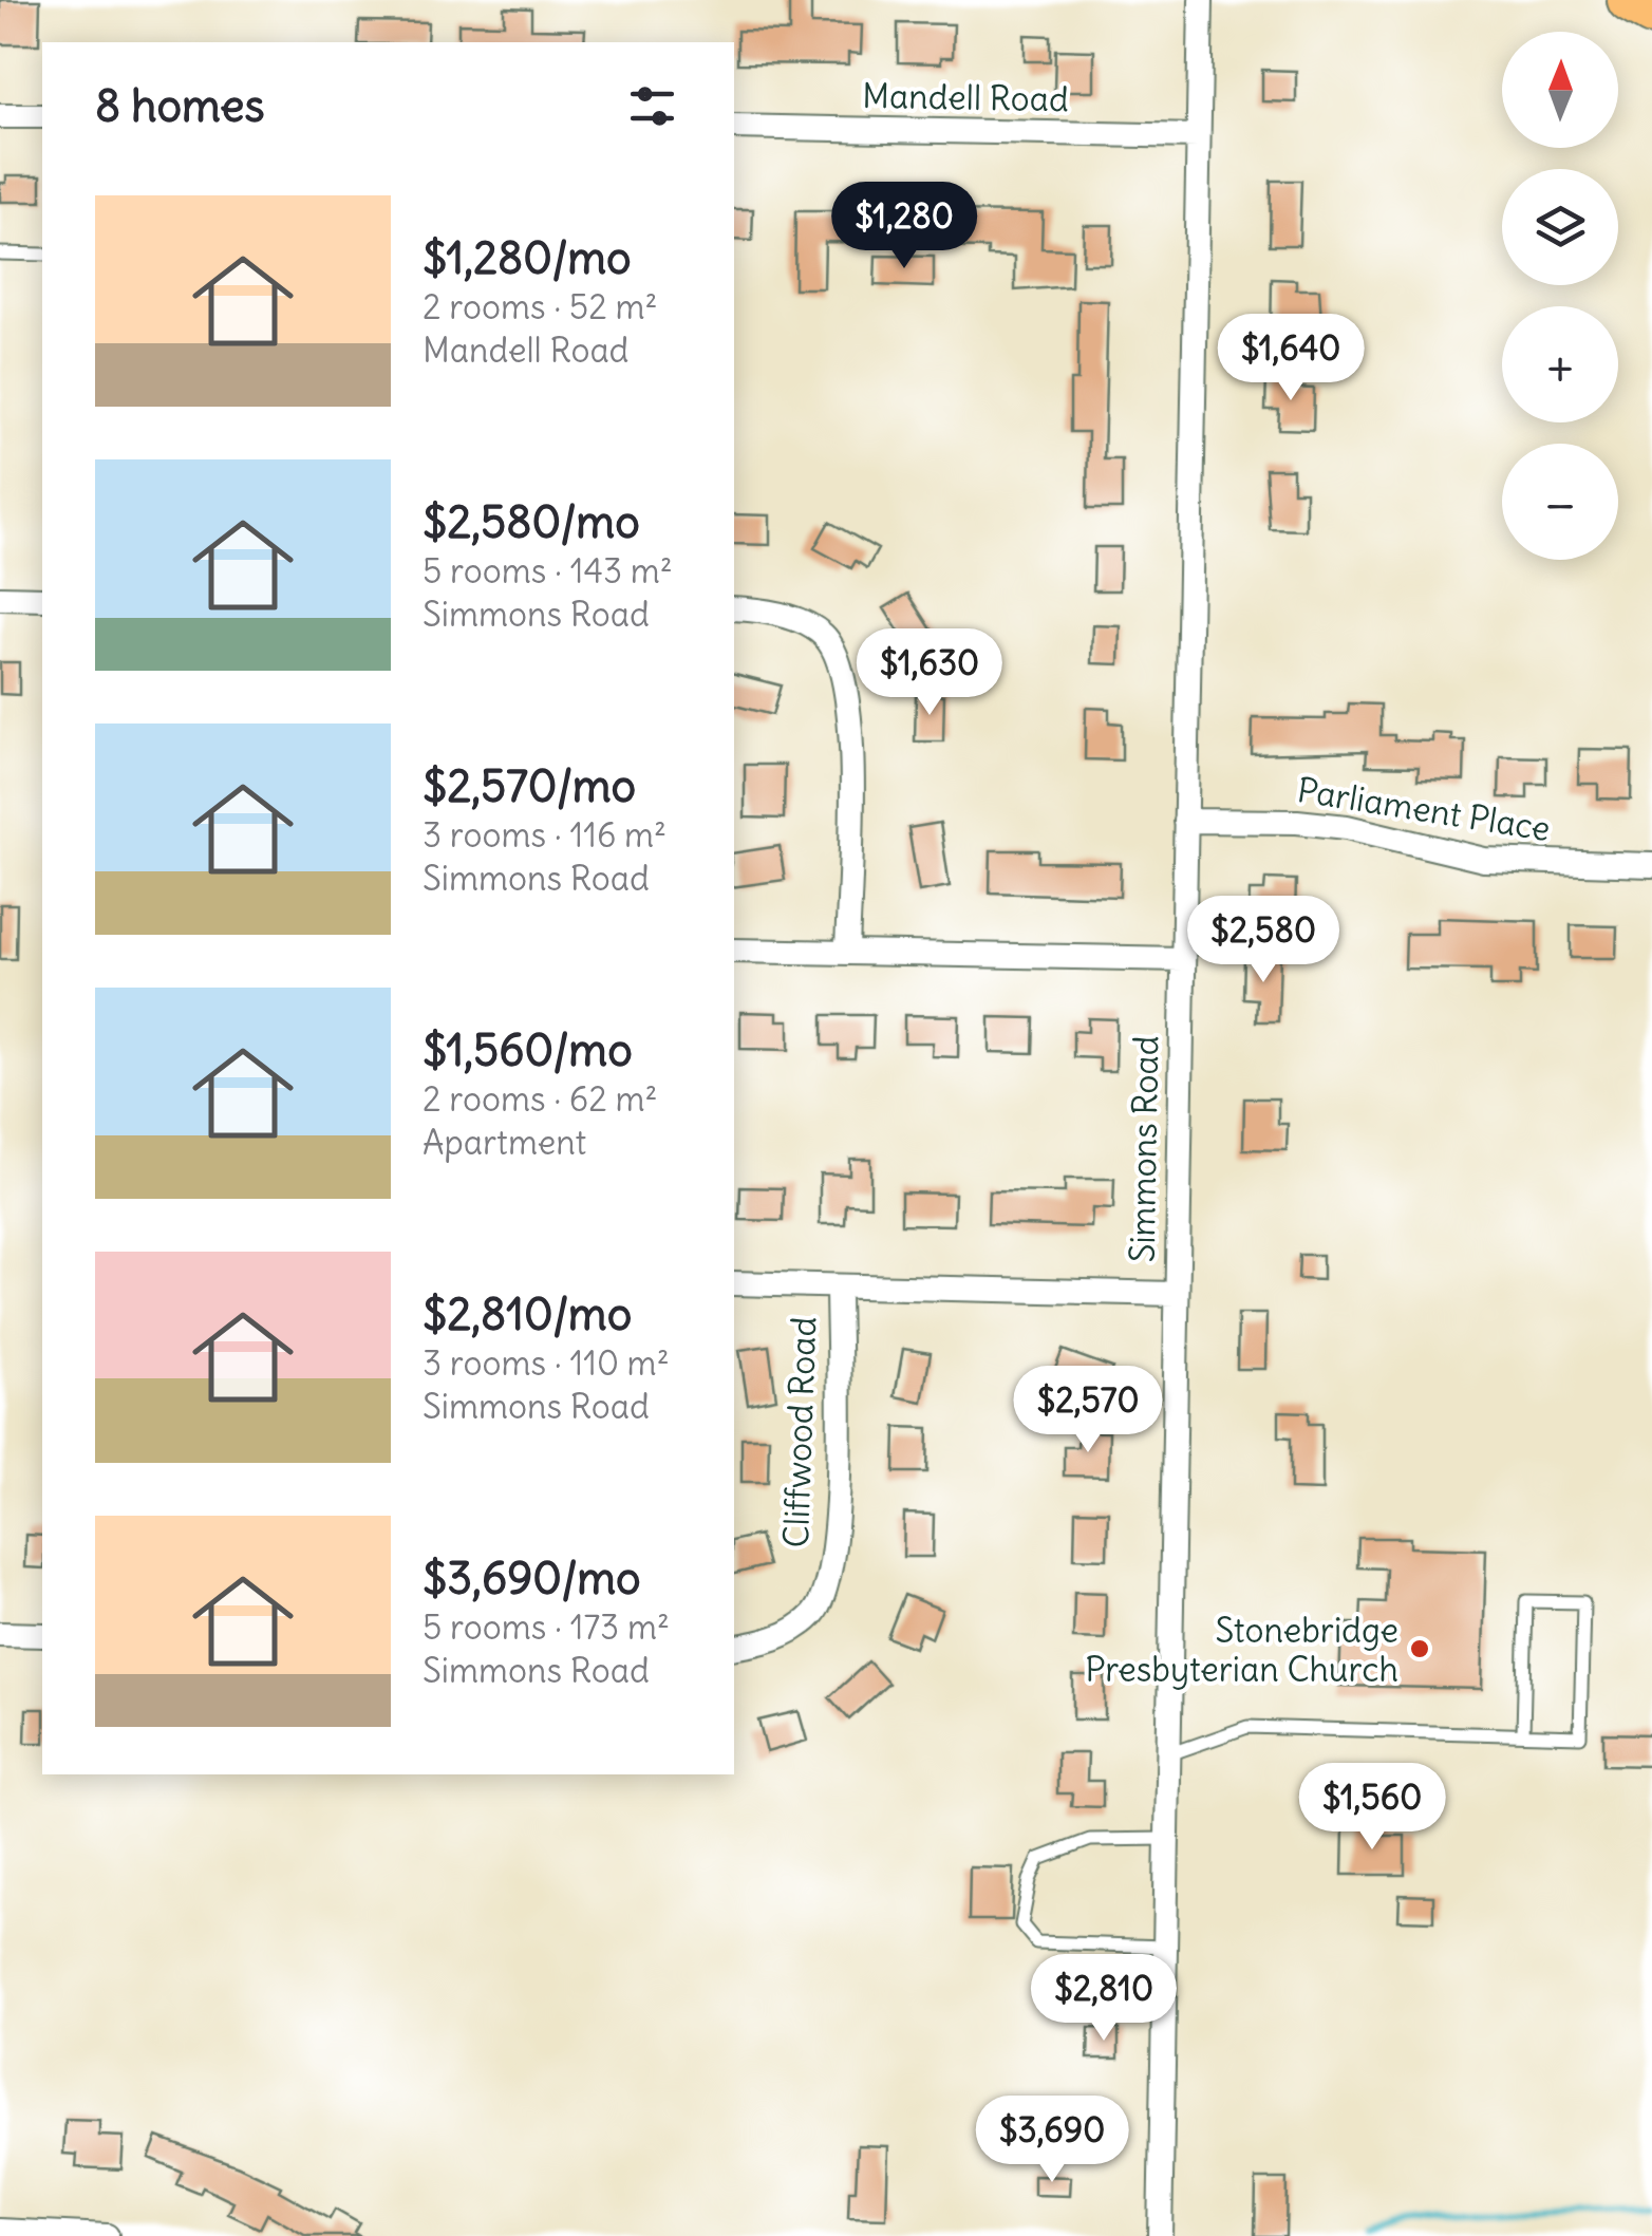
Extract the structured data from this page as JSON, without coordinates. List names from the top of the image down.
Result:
{
  "streets": {
    "street": [
      "Mandell Road",
      "Parliament Place",
      "Simmons Road",
      "Cliffwood Road"
    ]
  },
  "crossings": [
    ["Mandell Road", "Simmons Road"],
    ["Parliament Place", "Simmons Road"]
  ],
  "places": ["Stonebridge Presbyterian Church"],
  "north": "top",
  "page": {
    "map_buttons": ["+", "−"],
    "heading": "8 homes",
    "list": [
      {
        "name": "$1,280/mo",
        "note": "2 rooms · 52 m² · Mandell Road"
      },
      {
        "name": "$2,580/mo",
        "note": "5 rooms · 143 m² · Simmons Road"
      },
      {
        "name": "$2,570/mo",
        "note": "3 rooms · 116 m² · Simmons Road"
      },
      {
        "name": "$1,560/mo",
        "note": "2 rooms · 62 m² · Apartment"
      },
      {
        "name": "$2,810/mo",
        "note": "3 rooms · 110 m² · Simmons Road"
      },
      {
        "name": "$3,690/mo",
        "note": "5 rooms · 173 m² · Simmons Road"
      }
    ],
    "price": [
      "$1,280",
      "$1,640",
      "$1,630",
      "$2,580",
      "$2,570",
      "$1,560",
      "$2,810",
      "$3,690"
    ]
  }
}
